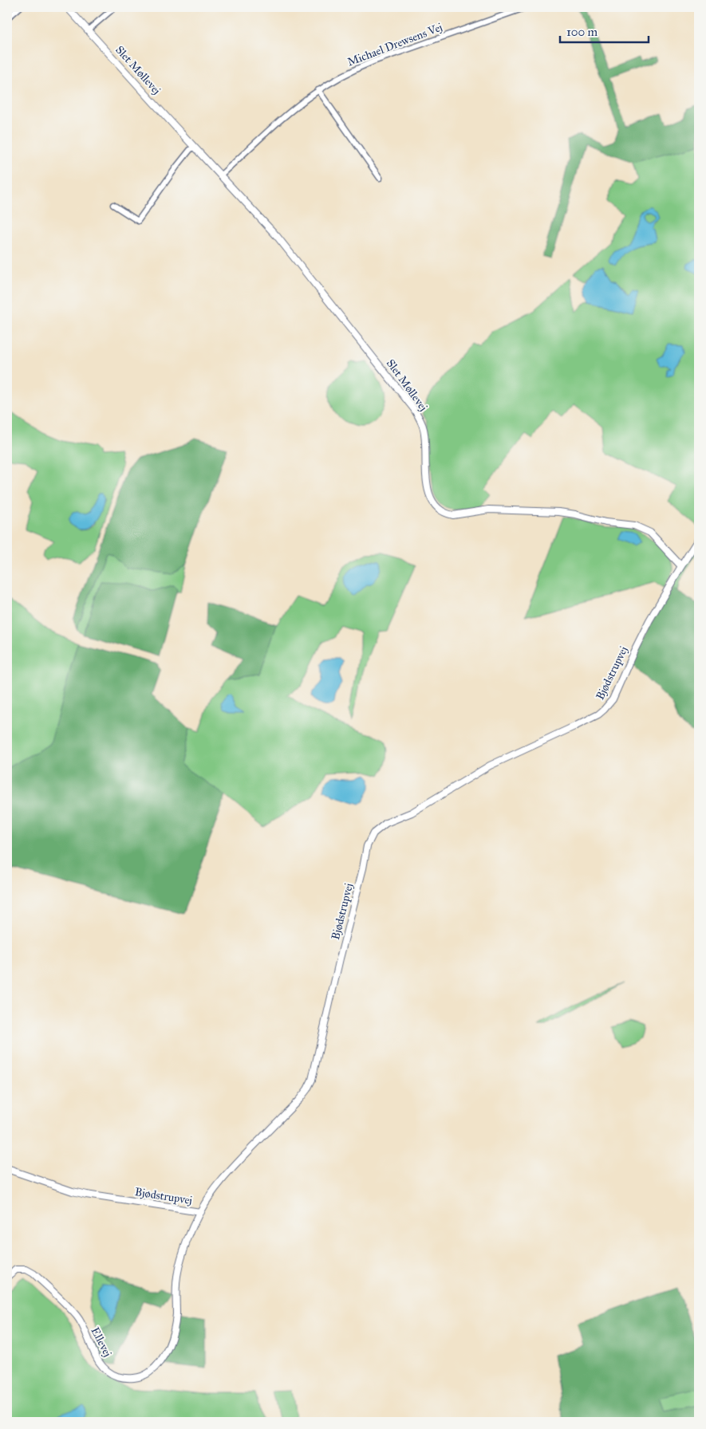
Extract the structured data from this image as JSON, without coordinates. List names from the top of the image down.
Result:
{
  "streets": {
    "street": [
      "Michael Drewsens Vej",
      "Slet Møllevej",
      "Bjødstrupvej",
      "Ellevej"
    ]
  },
  "crossings": [
    ["Michael Drewsens Vej", "Slet Møllevej"],
    ["Slet Møllevej", "Bjødstrupvej"],
    ["Bjødstrupvej", "Ellevej"]
  ],
  "scale_bar": "100 m"
}
